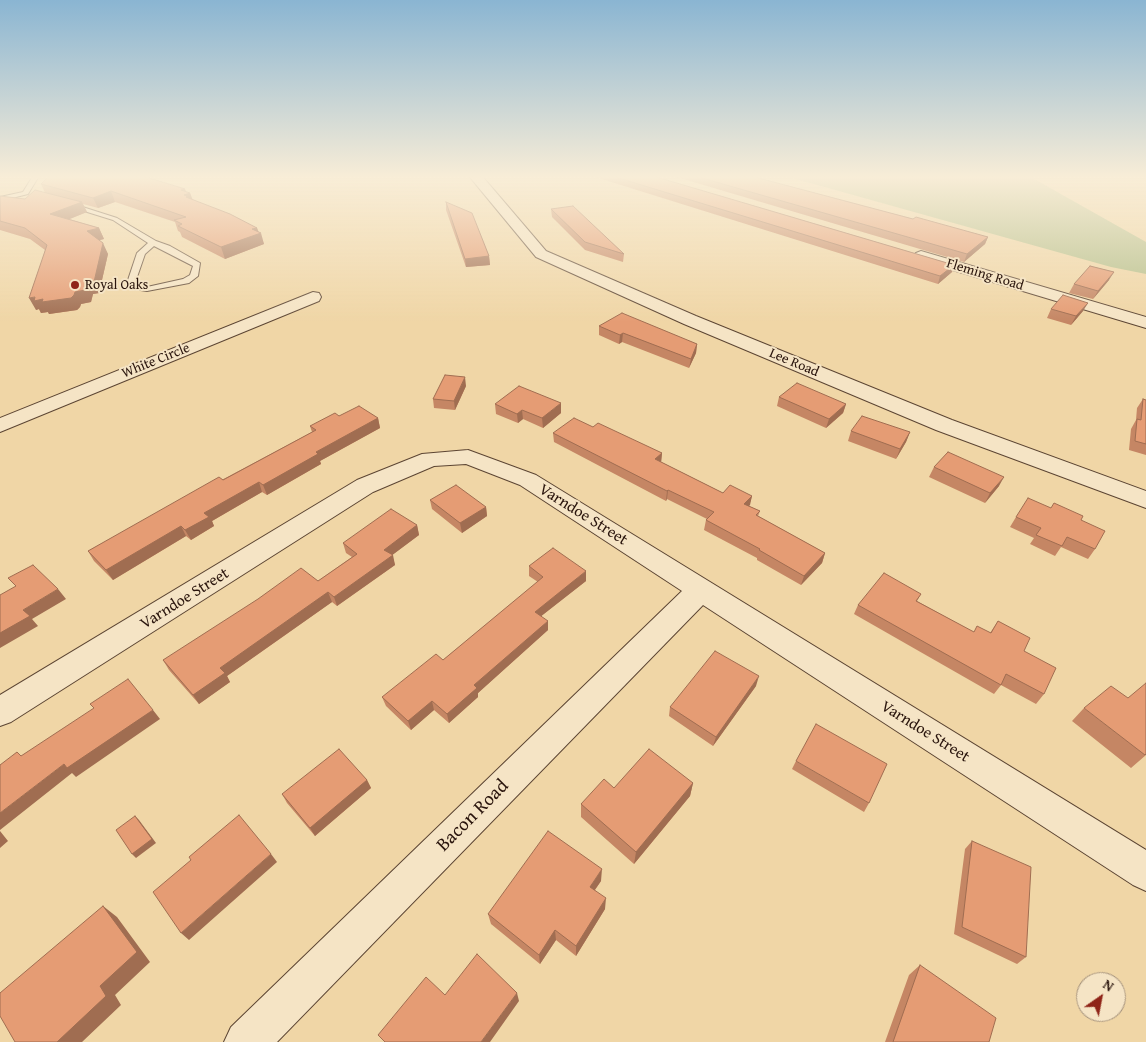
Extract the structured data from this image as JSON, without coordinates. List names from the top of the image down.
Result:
{
  "streets": {
    "street": [
      "Fleming Road",
      "White Circle",
      "Lee Road",
      "Varndoe Street",
      "Bacon Road"
    ]
  },
  "crossings": [
    ["Varndoe Street", "Bacon Road"]
  ],
  "places": ["Royal Oaks"],
  "north": "top right"
}
